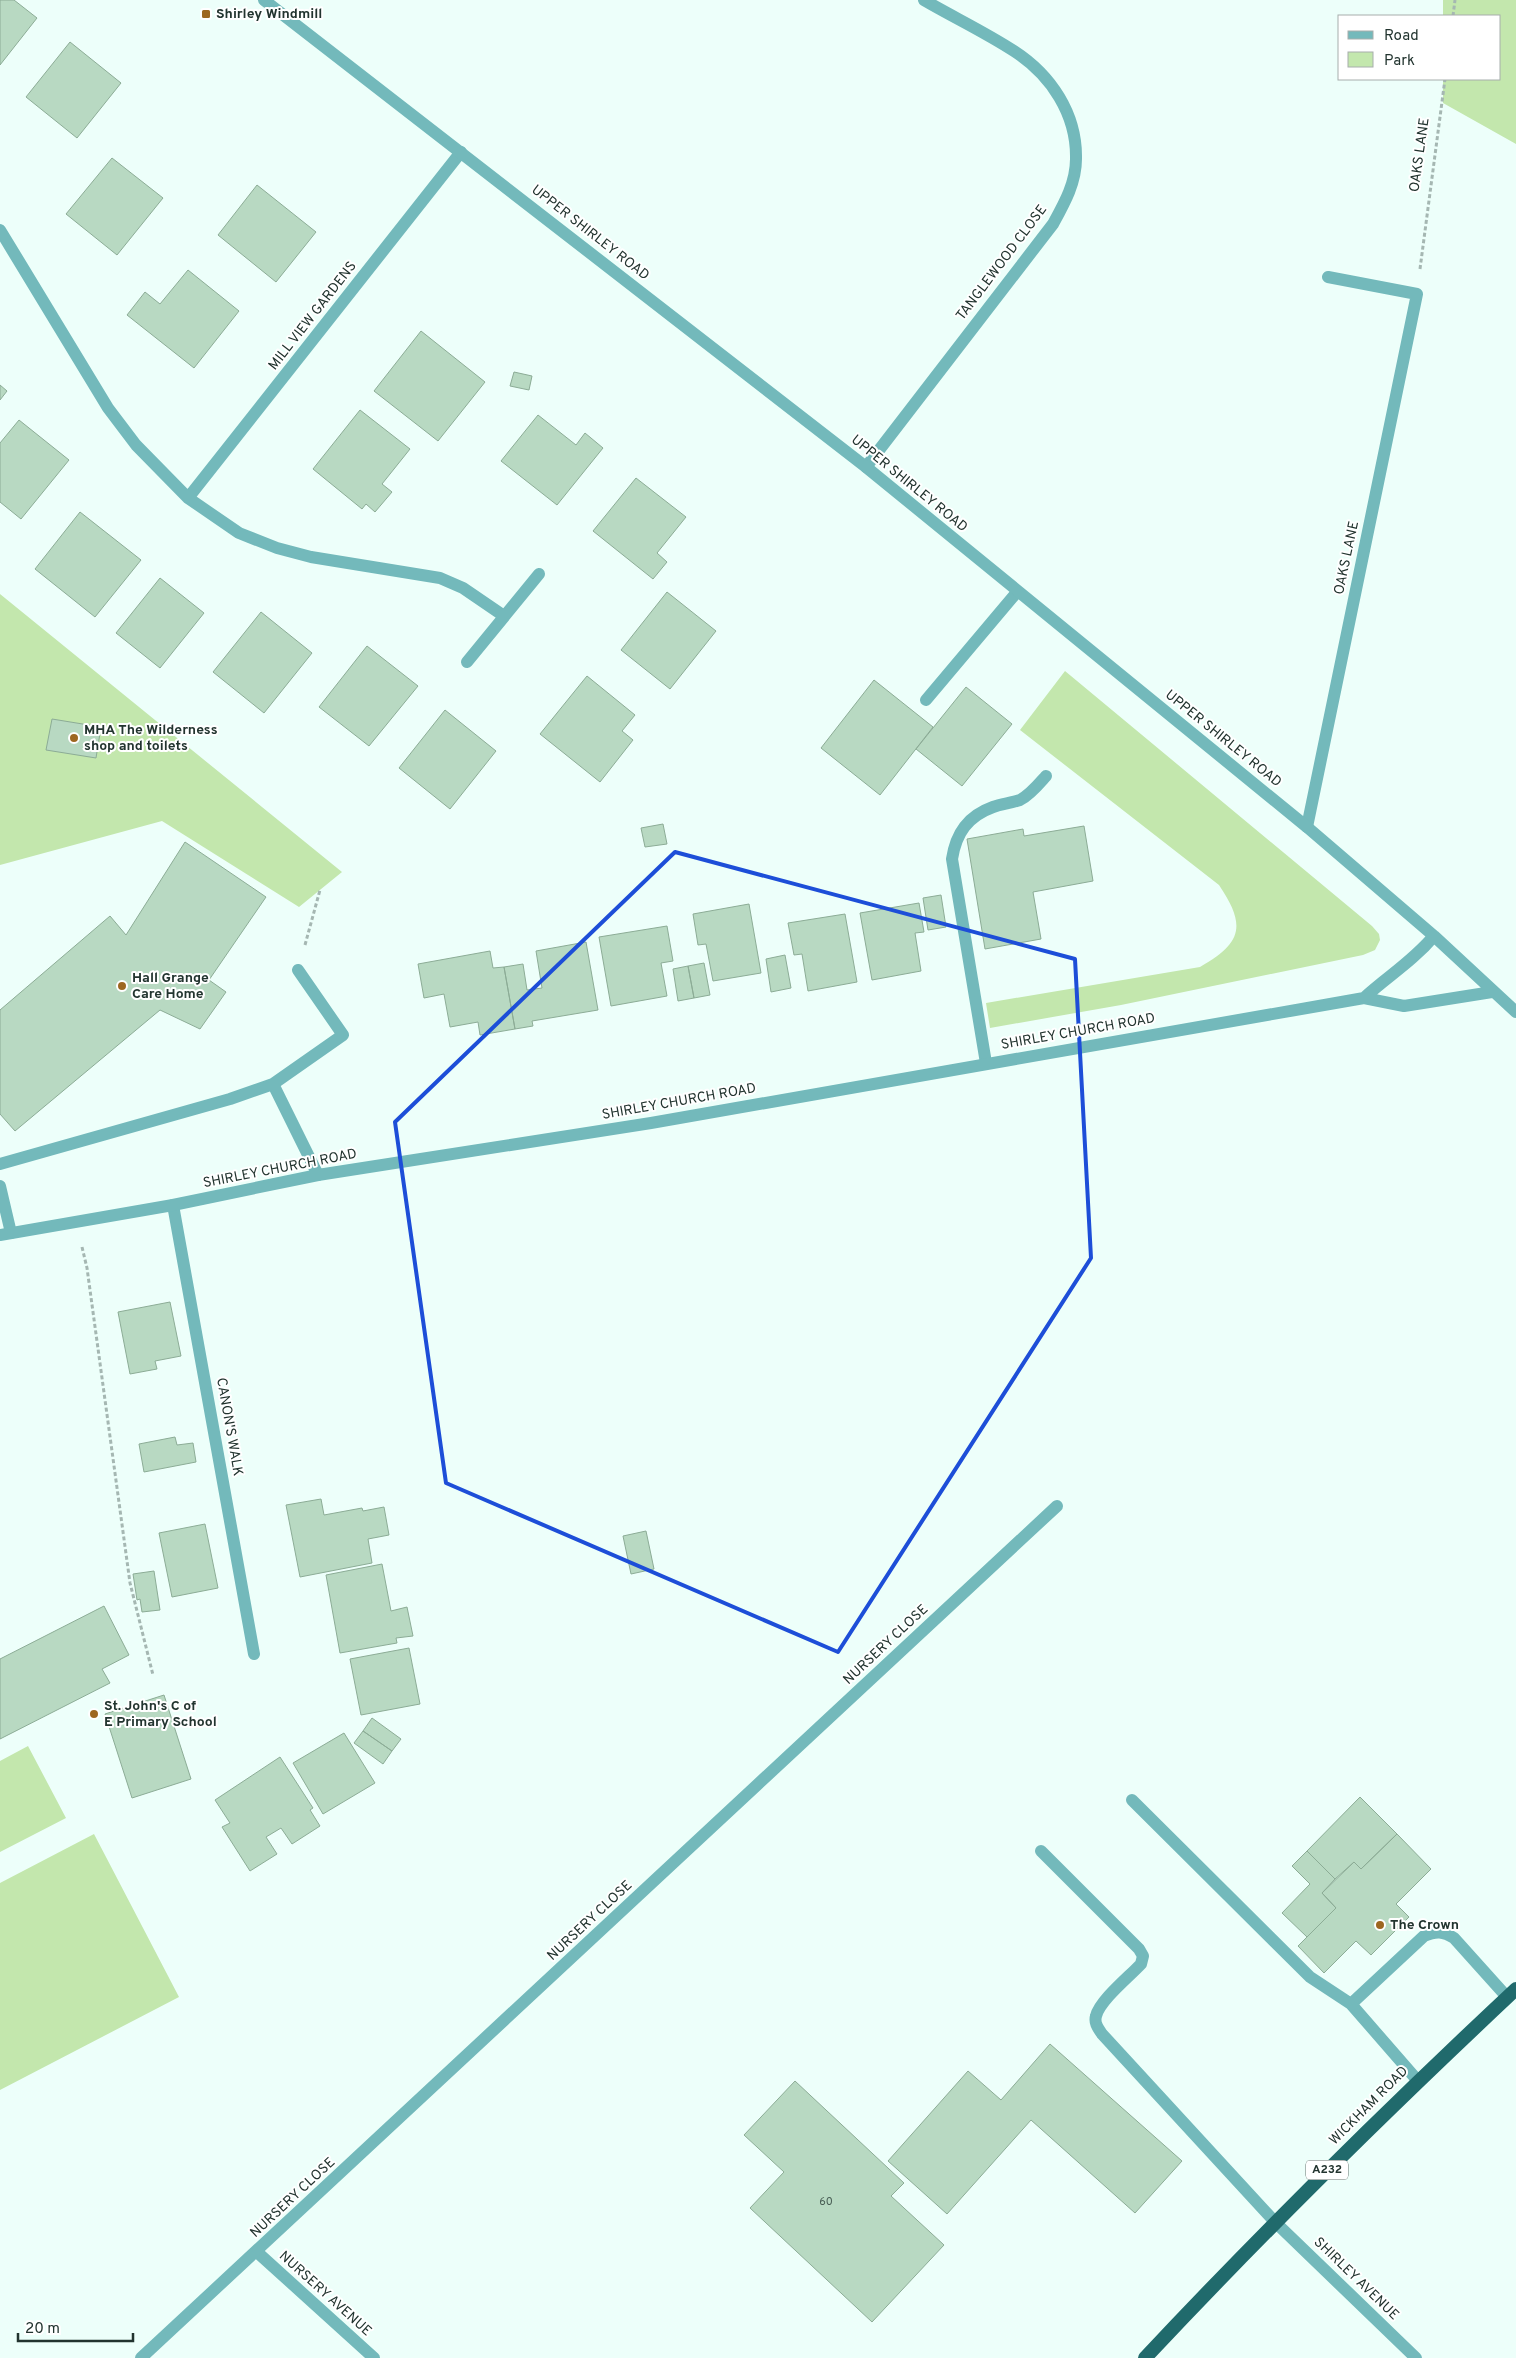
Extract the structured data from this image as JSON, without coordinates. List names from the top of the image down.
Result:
{
  "streets": {
    "highway": ["WICKHAM ROAD", "A232"],
    "street": [
      "OAKS LANE",
      "UPPER SHIRLEY ROAD",
      "TANGLEWOOD CLOSE",
      "MILL VIEW GARDENS",
      "SHIRLEY CHURCH ROAD",
      "CANON'S WALK",
      "NURSERY CLOSE",
      "SHIRLEY AVENUE",
      "NURSERY AVENUE"
    ]
  },
  "crossings": [
    ["OAKS LANE", "UPPER SHIRLEY ROAD"],
    ["UPPER SHIRLEY ROAD", "TANGLEWOOD CLOSE"],
    ["UPPER SHIRLEY ROAD", "MILL VIEW GARDENS"],
    ["UPPER SHIRLEY ROAD", "SHIRLEY CHURCH ROAD"],
    ["SHIRLEY CHURCH ROAD", "CANON'S WALK"],
    ["NURSERY CLOSE", "NURSERY AVENUE"],
    ["WICKHAM ROAD", "SHIRLEY AVENUE"]
  ],
  "places": {
    "transit": ["Shirley Windmill"],
    "other": [
      "MHA The Wilderness shop and toilets",
      "Hall Grange Care Home",
      "St. John's C of E Primary School",
      "The Crown"
    ]
  },
  "house_numbers": ["60"],
  "legend": ["Road", "Park"],
  "scale_bar": "20 m"
}
